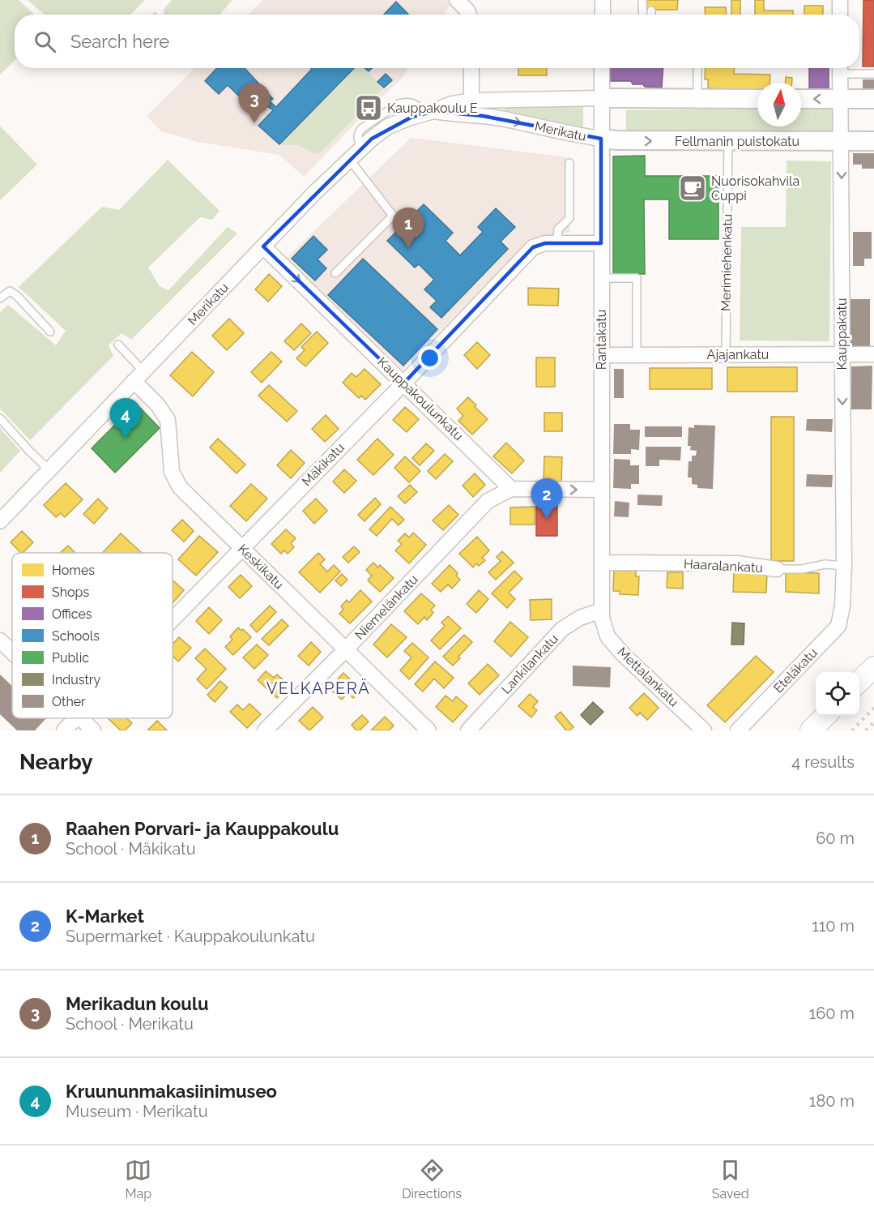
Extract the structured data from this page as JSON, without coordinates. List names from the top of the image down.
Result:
{
  "streets": {
    "street": [
      "Merikatu",
      "Fellmanin puistokatu",
      "Kauppakatu",
      "Rantakatu",
      "Ajajankatu",
      "Kauppakoulunkatu",
      "Mäkikatu",
      "Haaralankatu",
      "Keskikatu",
      "Niemelänkatu",
      "Lankilankatu",
      "Eteläkatu",
      "Mettalankatu"
    ],
    "lane": ["Merimiehenkatu"]
  },
  "crossings": [
    ["Merikatu", "Fellmanin puistokatu"],
    ["Merikatu", "Rantakatu"],
    ["Merikatu", "Kauppakoulunkatu"],
    ["Merikatu", "Keskikatu"],
    ["Fellmanin puistokatu", "Merimiehenkatu"],
    ["Fellmanin puistokatu", "Kauppakatu"],
    ["Fellmanin puistokatu", "Rantakatu"],
    ["Merimiehenkatu", "Ajajankatu"],
    ["Kauppakatu", "Ajajankatu"],
    ["Kauppakatu", "Haaralankatu"],
    ["Kauppakatu", "Eteläkatu"],
    ["Rantakatu", "Ajajankatu"],
    ["Rantakatu", "Mäkikatu"],
    ["Rantakatu", "Haaralankatu"],
    ["Rantakatu", "Lankilankatu"],
    ["Rantakatu", "Mettalankatu"],
    ["Kauppakoulunkatu", "Mäkikatu"],
    ["Kauppakoulunkatu", "Niemelänkatu"],
    ["Mäkikatu", "Keskikatu"],
    ["Keskikatu", "Niemelänkatu"],
    ["Lankilankatu", "Mettalankatu"]
  ],
  "one_way": ["Kauppakatu", "Kauppakoulunkatu"],
  "districts": ["VELKAPERÄ"],
  "places": {
    "bus stop": ["Kauppakoulu E"],
    "cafe": ["Nuorisokahvila Cuppi"]
  },
  "legend": [
    "Homes",
    "Shops",
    "Offices",
    "Schools",
    "Public",
    "Industry",
    "Other"
  ],
  "north": "top",
  "page": {
    "search": "Search here",
    "pins": [
      "3",
      "1",
      "4",
      "2"
    ],
    "heading": ["Nearby", "4 results"],
    "list": [
      {
        "mark": "1",
        "name": "Raahen Porvari- ja Kauppakoulu",
        "note": "School · Mäkikatu",
        "value": "60 m"
      },
      {
        "mark": "2",
        "name": "K-Market",
        "note": "Supermarket · Kauppakoulunkatu",
        "value": "110 m"
      },
      {
        "mark": "3",
        "name": "Merikadun koulu",
        "note": "School · Merikatu",
        "value": "160 m"
      },
      {
        "mark": "4",
        "name": "Kruununmakasiinimuseo",
        "note": "Museum · Merikatu",
        "value": "180 m"
      }
    ],
    "nav": ["Map", "Directions", "Saved"]
  }
}
